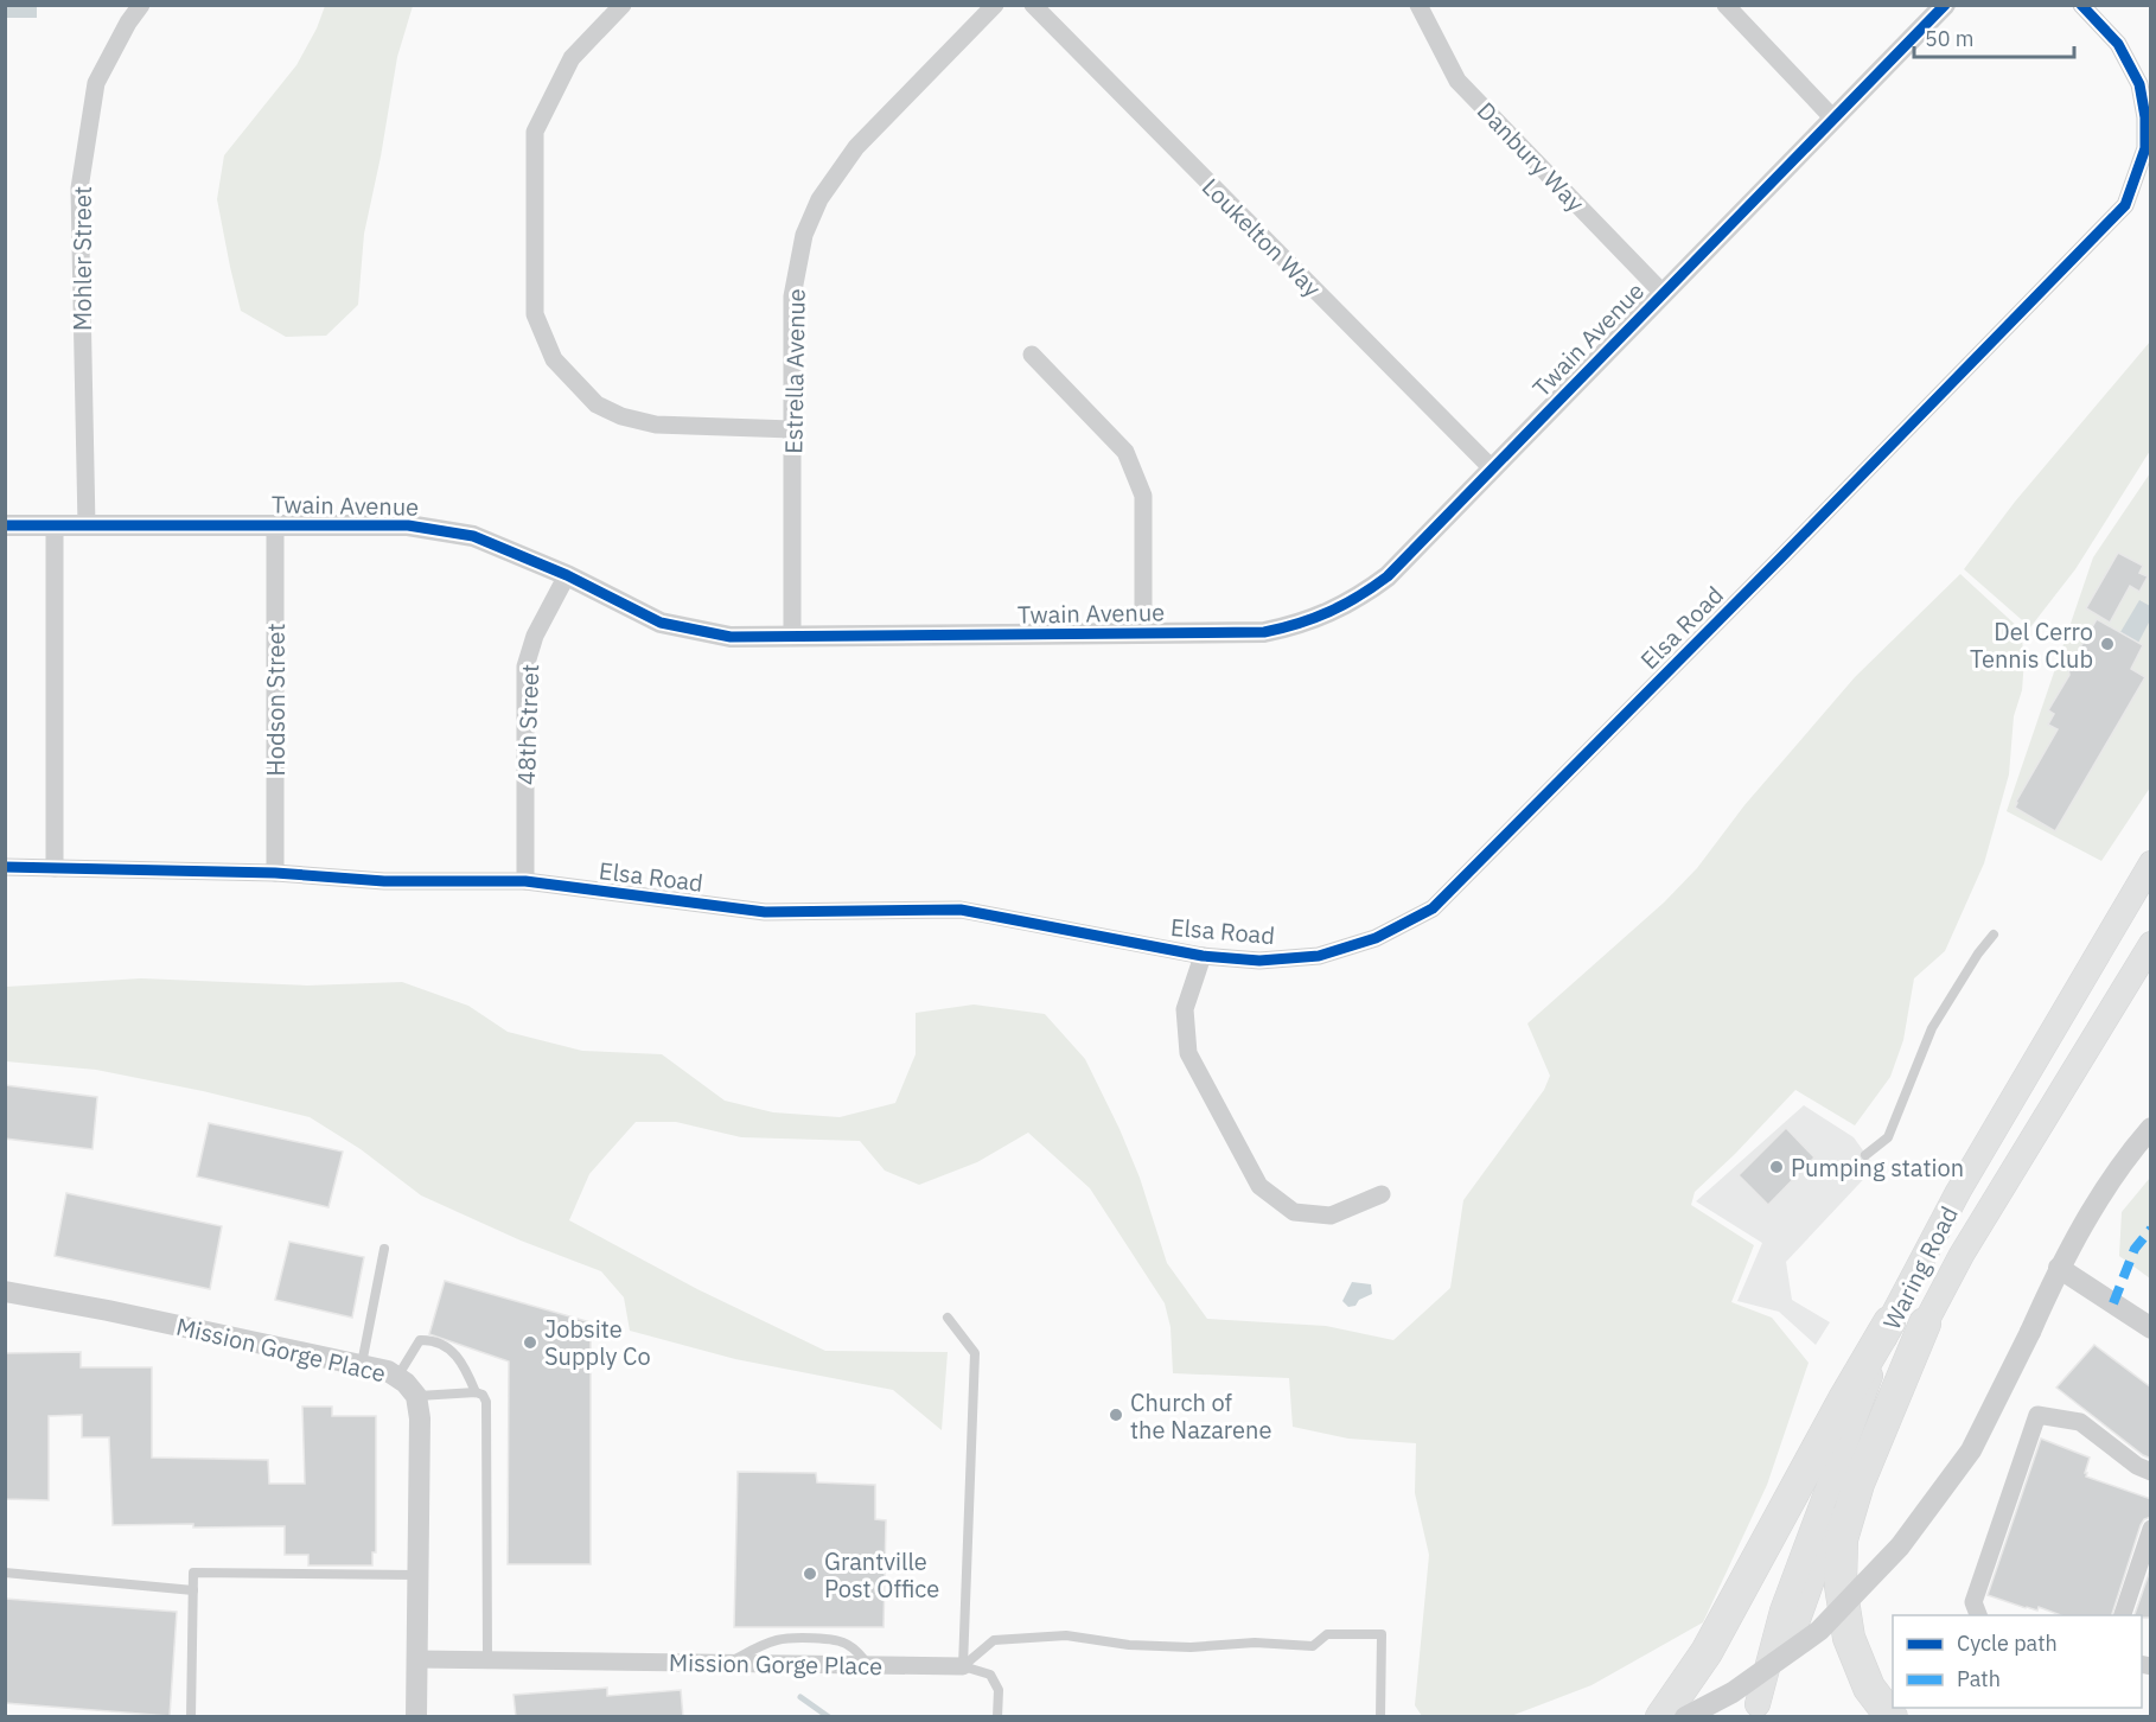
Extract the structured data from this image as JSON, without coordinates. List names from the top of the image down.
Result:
{
  "streets": {
    "main road": ["Waring Road"],
    "street": [
      "Danbury Way",
      "Loukelton Way",
      "Mohler Street",
      "Twain Avenue",
      "Estrella Avenue",
      "Elsa Road",
      "Hodson Street",
      "48th Street",
      "Mission Gorge Place"
    ]
  },
  "crossings": [
    ["Danbury Way", "Twain Avenue"],
    ["Loukelton Way", "Twain Avenue"],
    ["Mohler Street", "Twain Avenue"],
    ["Twain Avenue", "Estrella Avenue"],
    ["Twain Avenue", "Hodson Street"],
    ["Twain Avenue", "48th Street"],
    ["Elsa Road", "Hodson Street"],
    ["Elsa Road", "48th Street"]
  ],
  "places": [
    "Del Cerro Tennis Club",
    "Pumping station",
    "Jobsite Supply Co",
    "Church of the Nazarene",
    "Grantville Post Office"
  ],
  "legend": ["Cycle path", "Path"],
  "scale_bar": "50 m"
}
